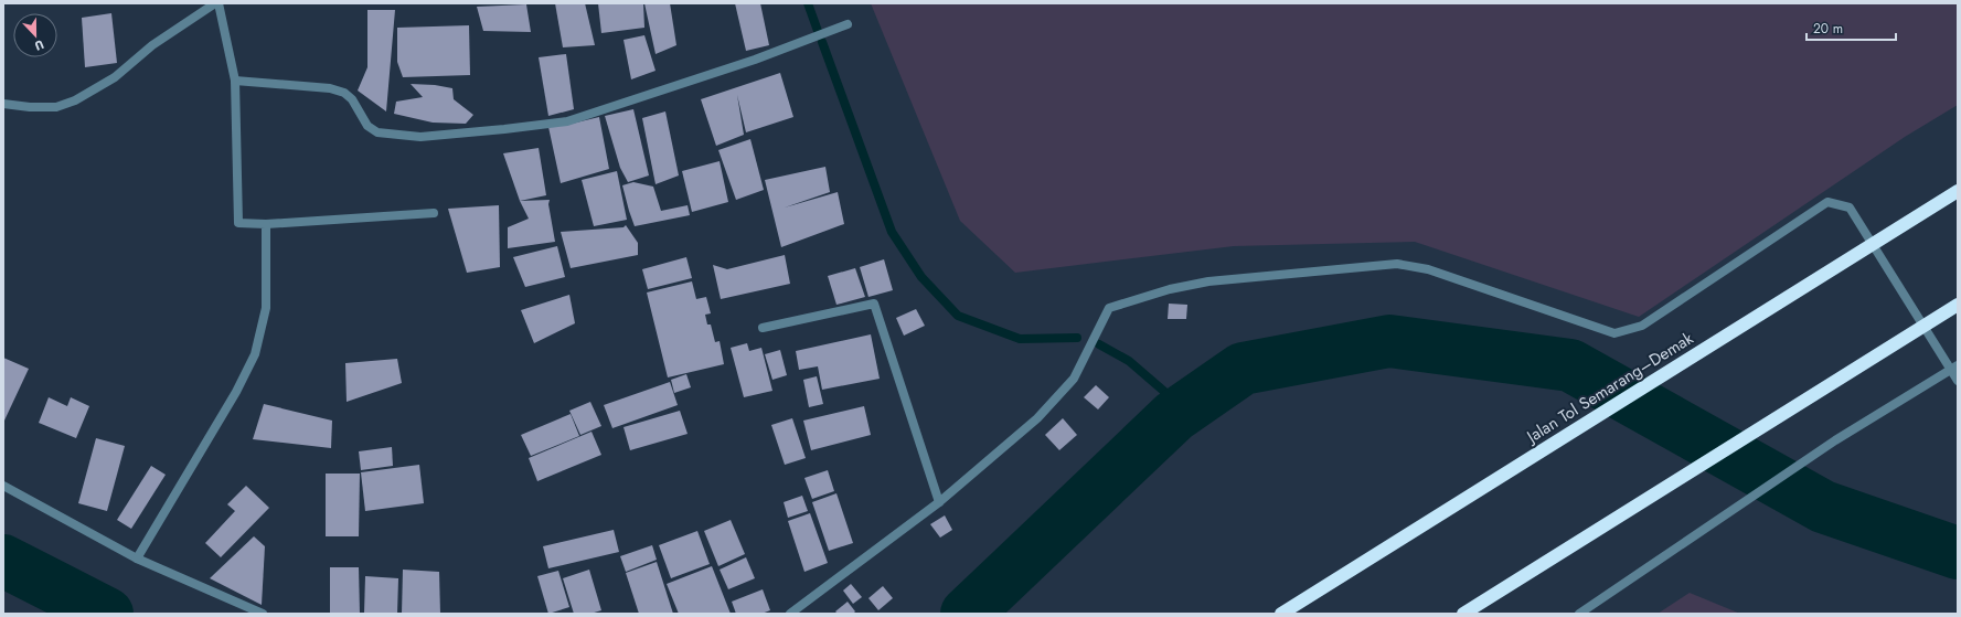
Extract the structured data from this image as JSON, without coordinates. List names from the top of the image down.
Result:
{
  "streets": {
    "highway": ["Jalan Tol Semarang–Demak"]
  },
  "scale_bar": "20 m",
  "north": "bottom"
}
